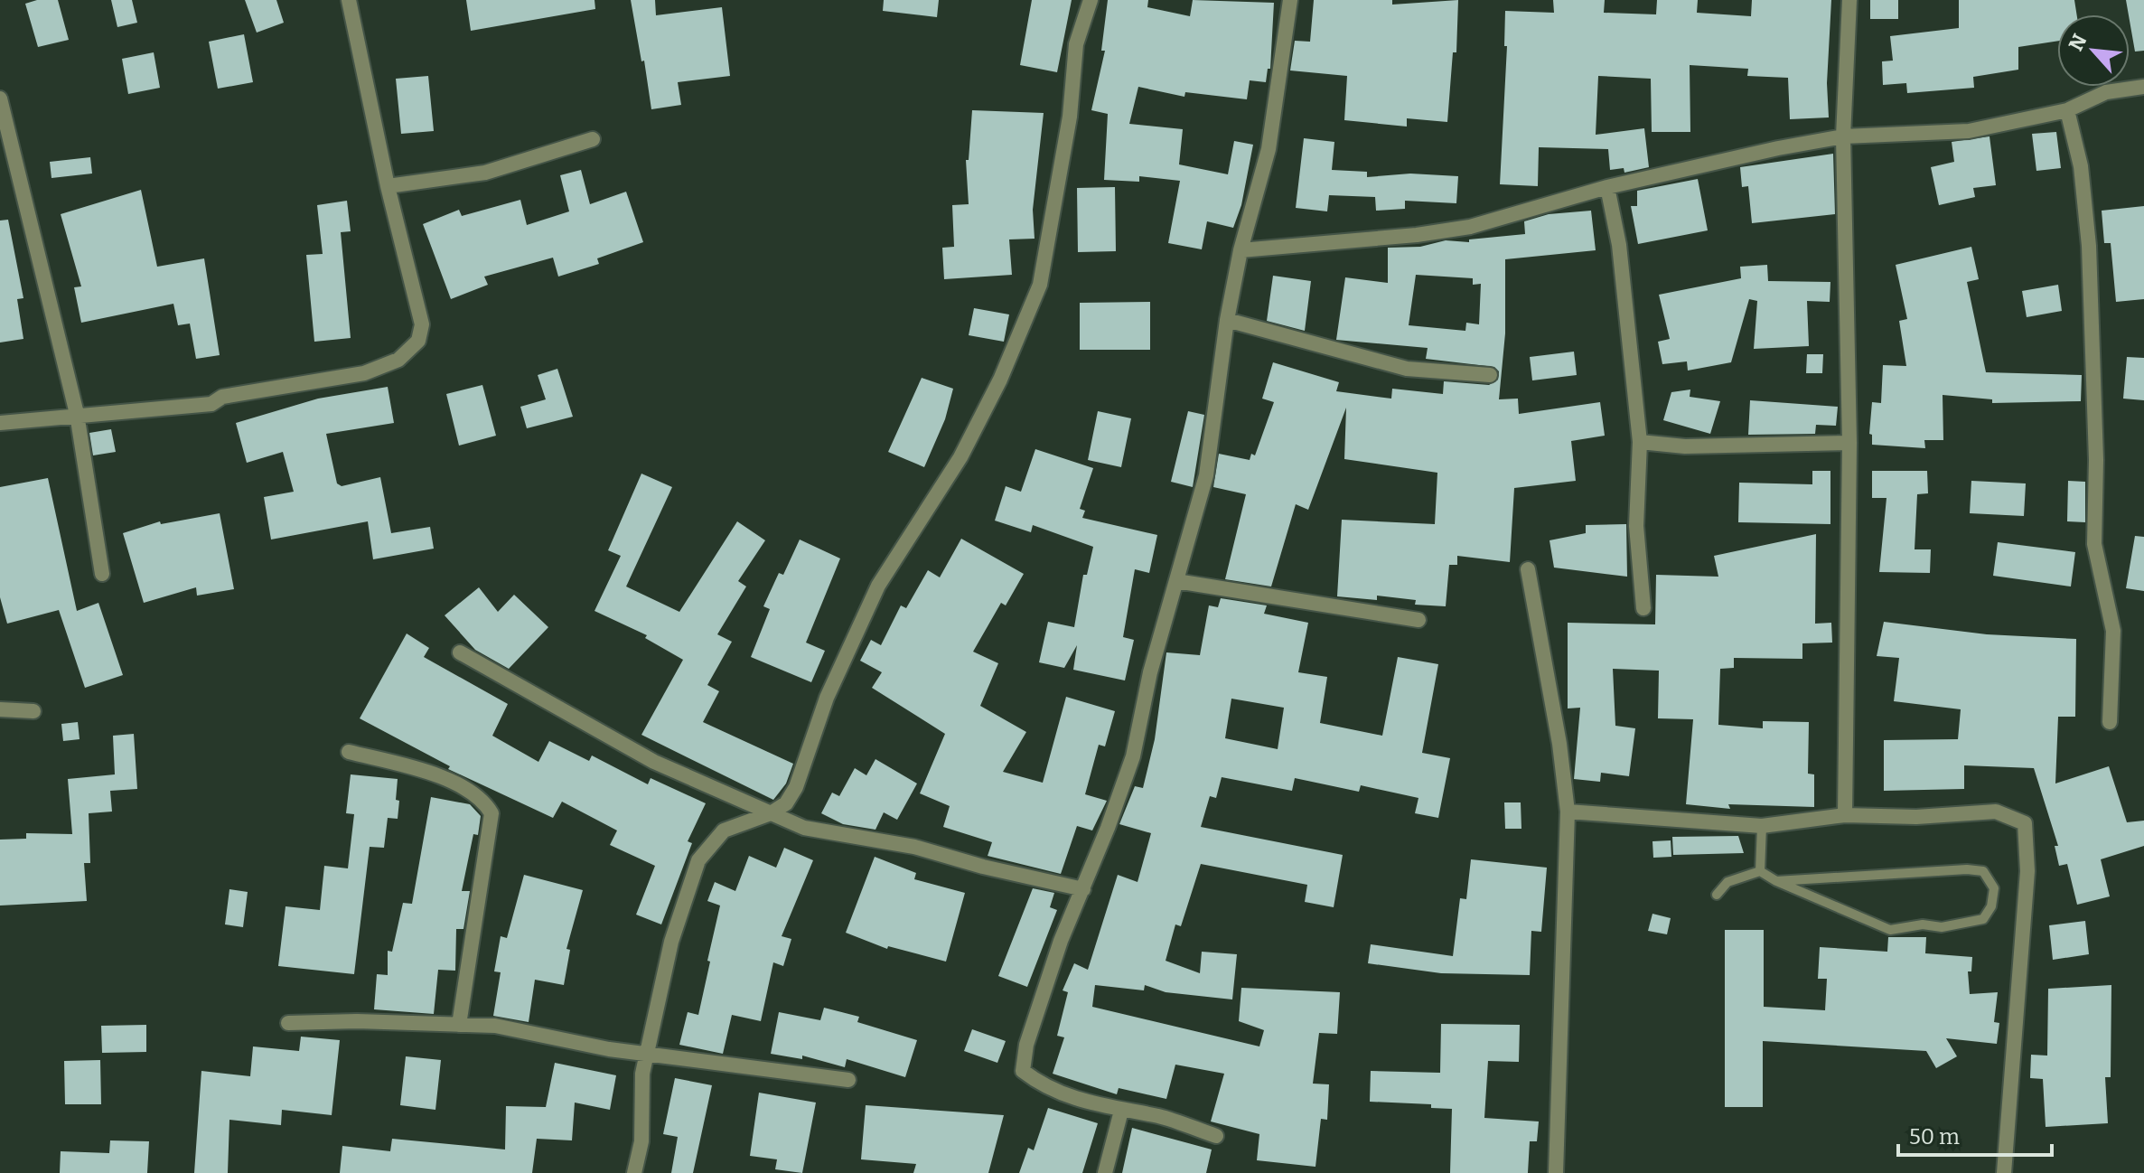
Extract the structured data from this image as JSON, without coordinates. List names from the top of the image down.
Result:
{
  "scale_bar": "50 m",
  "north": "top left"
}
